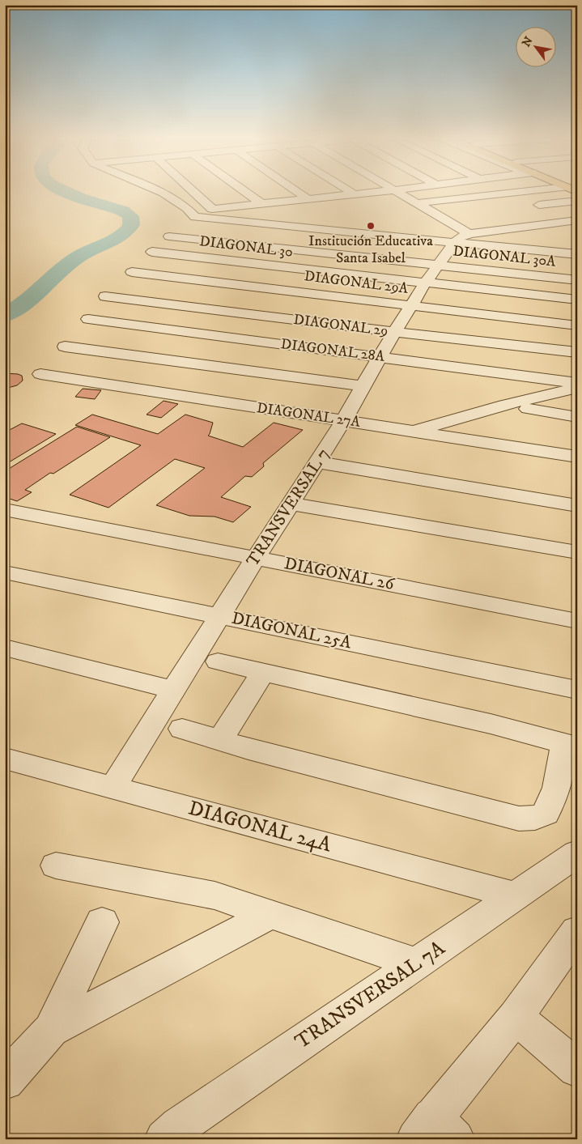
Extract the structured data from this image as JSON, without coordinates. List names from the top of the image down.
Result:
{
  "streets": {
    "street": [
      "DIAGONAL 30",
      "DIAGONAL 30A",
      "DIAGONAL 29A",
      "DIAGONAL 29",
      "DIAGONAL 28A",
      "DIAGONAL 27A",
      "TRANSVERSAL 7",
      "DIAGONAL 26",
      "DIAGONAL 25A",
      "DIAGONAL 24A",
      "TRANSVERSAL 7A"
    ]
  },
  "crossings": [
    ["DIAGONAL 30", "TRANSVERSAL 7"],
    ["DIAGONAL 30A", "TRANSVERSAL 7"],
    ["DIAGONAL 29A", "DIAGONAL 29"],
    ["DIAGONAL 29A", "TRANSVERSAL 7"],
    ["DIAGONAL 29", "TRANSVERSAL 7"],
    ["DIAGONAL 28A", "DIAGONAL 27A"],
    ["DIAGONAL 28A", "TRANSVERSAL 7"],
    ["DIAGONAL 27A", "TRANSVERSAL 7"],
    ["TRANSVERSAL 7", "DIAGONAL 26"],
    ["TRANSVERSAL 7", "DIAGONAL 25A"],
    ["TRANSVERSAL 7", "DIAGONAL 24A"],
    ["DIAGONAL 24A", "TRANSVERSAL 7A"]
  ],
  "places": ["Institución Educativa Santa Isabel"],
  "north": "top left"
}
